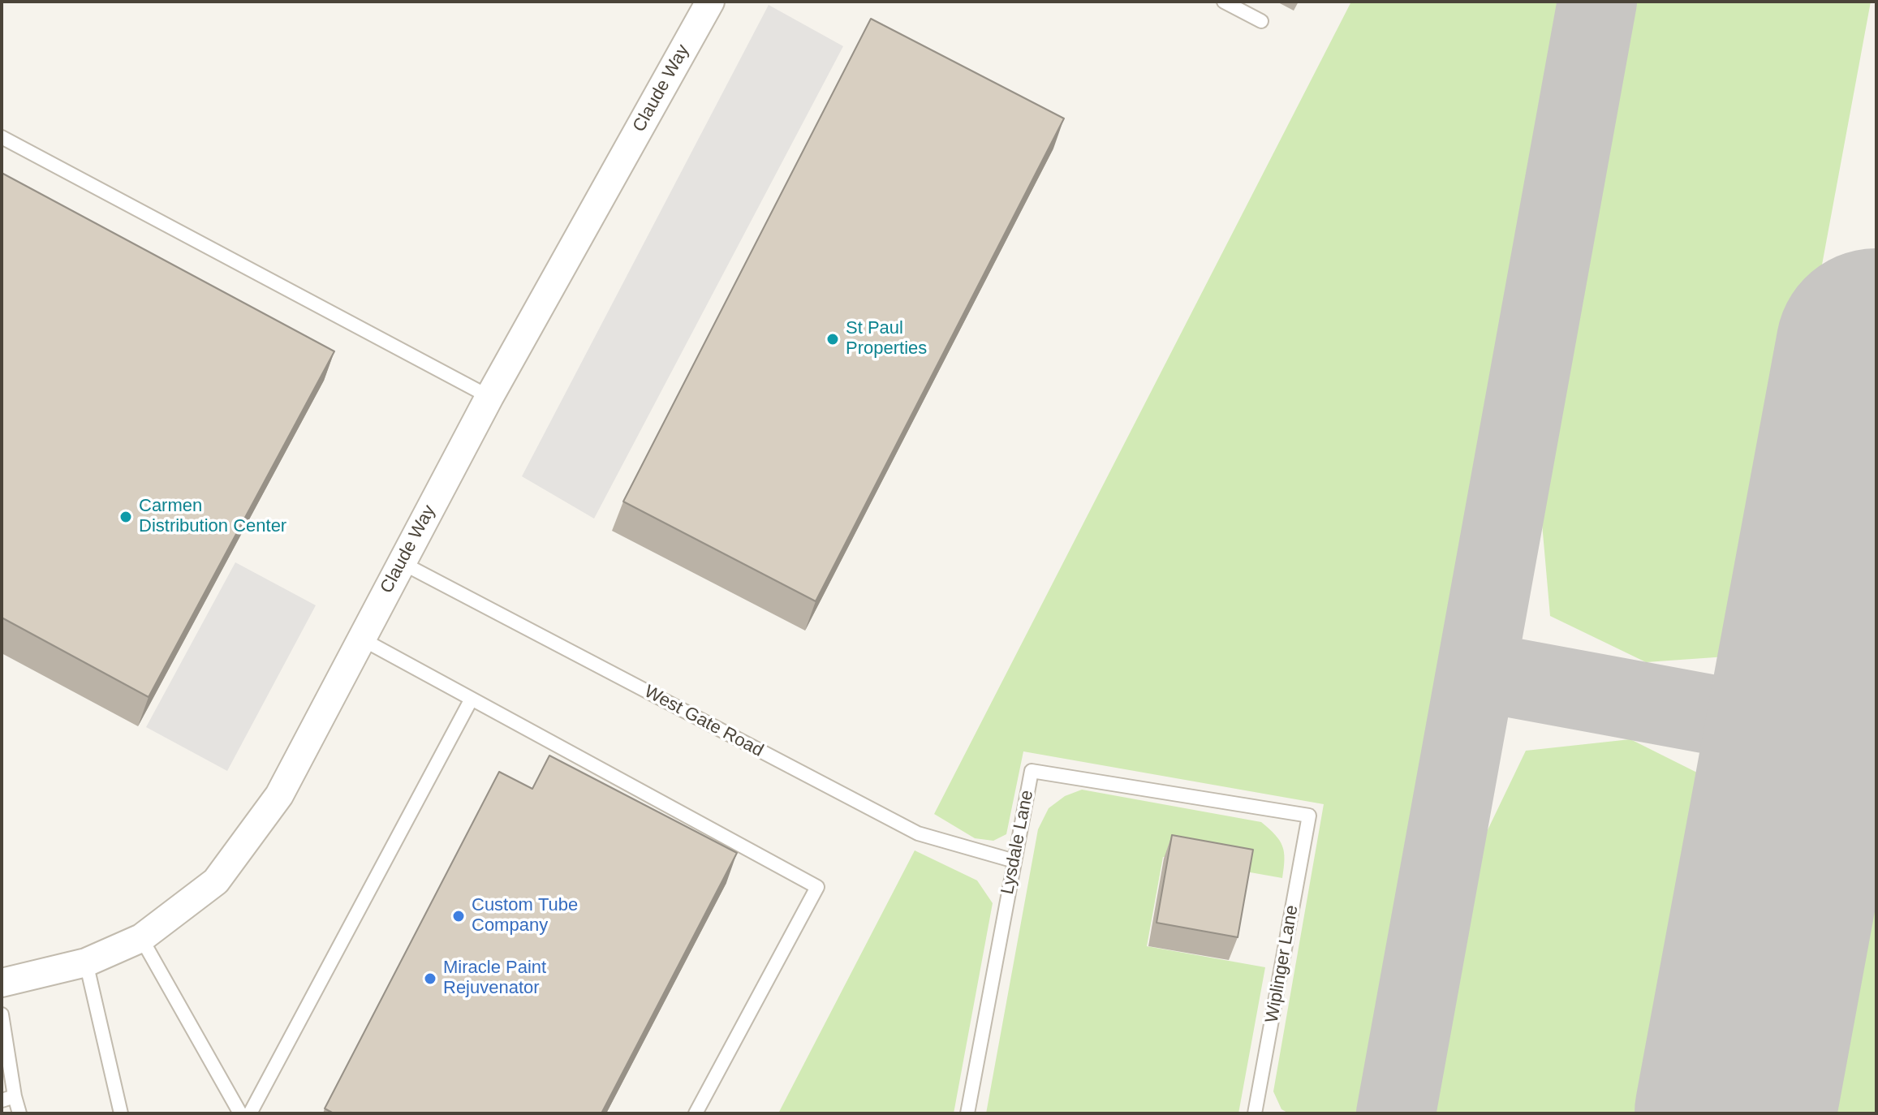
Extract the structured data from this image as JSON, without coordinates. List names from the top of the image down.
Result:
{
  "streets": {
    "street": ["Claude Way"],
    "lane": ["West Gate Road", "Lysdale Lane", "Wiplinger Lane"]
  },
  "crossings": [
    ["Claude Way", "West Gate Road"],
    ["West Gate Road", "Lysdale Lane"],
    ["Lysdale Lane", "Wiplinger Lane"]
  ],
  "places": [
    "St Paul Properties",
    "Carmen Distribution Center",
    "Custom Tube Company",
    "Miracle Paint Rejuvenator"
  ]
}
